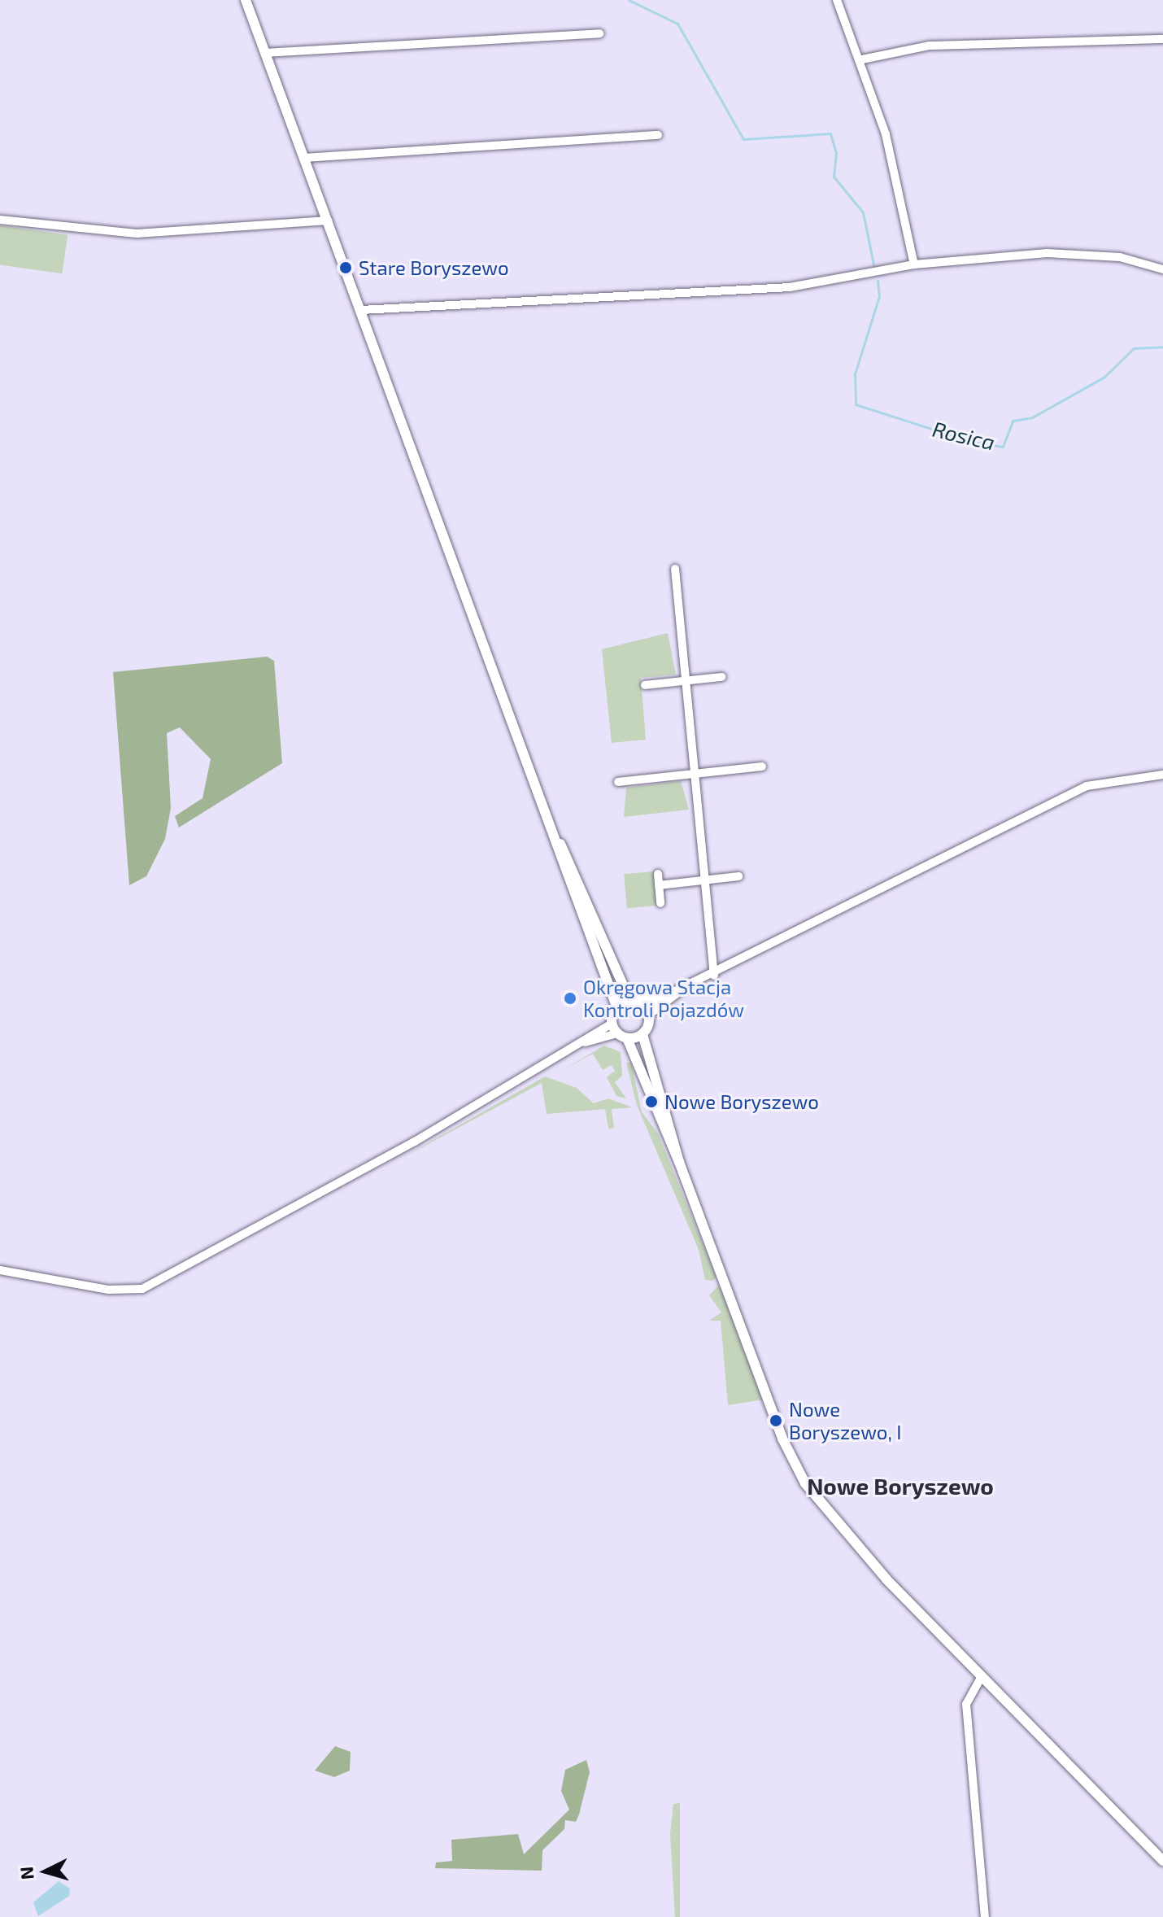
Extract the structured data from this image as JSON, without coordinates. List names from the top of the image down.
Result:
{
  "districts": ["Nowe Boryszewo"],
  "water": ["Rosica"],
  "places": [
    "Stare Boryszewo",
    "Okręgowa Stacja Kontroli Pojazdów",
    "Nowe Boryszewo",
    "Nowe Boryszewo, I"
  ],
  "north": "left"
}
